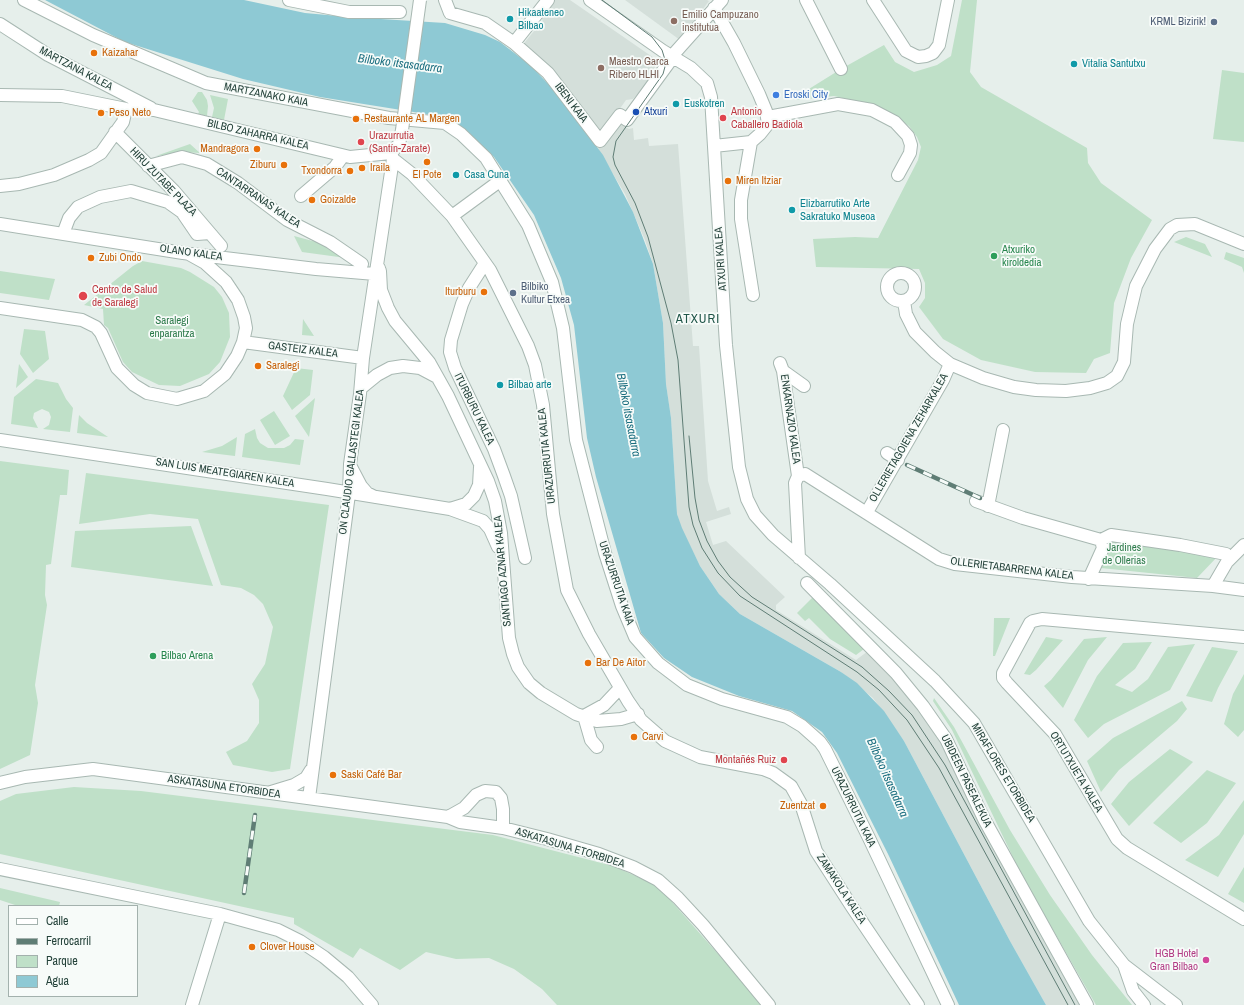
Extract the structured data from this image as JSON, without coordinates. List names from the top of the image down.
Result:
{
  "streets": {
    "street": [
      "MARTZANA KALEA",
      "MARTZANAKO KAIA",
      "IBENI KAIA",
      "BILBO ZAHARRA KALEA",
      "HIRU ZUTABE PLAZA",
      "CANTARRANAS KALEA",
      "OLANO KALEA",
      "ATXURI KALEA",
      "GASTEIZ KALEA",
      "ITURBURU KALEA",
      "ENKARNAZIO KALEA",
      "OLLERIETAGOIENA ZEHARKALEA",
      "URAZURRUTIA KALEA",
      "ON CLAUDIO GALLASTEGI KALEA",
      "SAN LUIS MEATEGIAREN KALEA",
      "OLLERIETABARRENA KALEA",
      "SANTIAGO AZNAR KALEA",
      "URAZURRUTIA KAIA",
      "ORTUTXUETA KALEA",
      "MIRAFLORES ETORBIDEA",
      "UBIDEEN PASEALEKUA",
      "ASKATASUNA ETORBIDEA",
      "ZAMAKOLA KALEA"
    ]
  },
  "crossings": [
    ["MARTZANA KALEA", "BILBO ZAHARRA KALEA"],
    ["MARTZANAKO KAIA", "URAZURRUTIA KAIA"],
    ["IBENI KAIA", "ATXURI KALEA"],
    ["BILBO ZAHARRA KALEA", "URAZURRUTIA KALEA"],
    ["BILBO ZAHARRA KALEA", "ON CLAUDIO GALLASTEGI KALEA"],
    ["HIRU ZUTABE PLAZA", "CANTARRANAS KALEA"],
    ["HIRU ZUTABE PLAZA", "OLANO KALEA"],
    ["OLANO KALEA", "ON CLAUDIO GALLASTEGI KALEA"],
    ["OLANO KALEA", "SANTIAGO AZNAR KALEA"],
    ["ATXURI KALEA", "MIRAFLORES ETORBIDEA"],
    ["GASTEIZ KALEA", "ON CLAUDIO GALLASTEGI KALEA"],
    ["ITURBURU KALEA", "URAZURRUTIA KALEA"],
    ["ENKARNAZIO KALEA", "OLLERIETABARRENA KALEA"],
    ["OLLERIETAGOIENA ZEHARKALEA", "OLLERIETABARRENA KALEA"],
    ["URAZURRUTIA KALEA", "ON CLAUDIO GALLASTEGI KALEA"],
    ["URAZURRUTIA KALEA", "ZAMAKOLA KALEA"],
    ["ON CLAUDIO GALLASTEGI KALEA", "SAN LUIS MEATEGIAREN KALEA"],
    ["ON CLAUDIO GALLASTEGI KALEA", "SANTIAGO AZNAR KALEA"],
    ["ON CLAUDIO GALLASTEGI KALEA", "ASKATASUNA ETORBIDEA"],
    ["SAN LUIS MEATEGIAREN KALEA", "SANTIAGO AZNAR KALEA"],
    ["SANTIAGO AZNAR KALEA", "ZAMAKOLA KALEA"]
  ],
  "districts": ["ATXURI"],
  "water": ["Bilboko itsasadarra"],
  "parks": ["Saralegi enparantza", "Jardines de Ollerias"],
  "places": [
    "Hikaateneo Bilbao",
    "Emilio Campuzano institutua",
    "KRML Bizirik!",
    "Kaizahar",
    "Vitalia Santutxu",
    "Maestro Garca Ribero HLHI",
    "Eroski City",
    "Euskotren",
    "Atxuri",
    "Peso Neto",
    "Antonio Caballero Badiola",
    "Restaurante AL Margen",
    "Urazurrutia (Santín-Zarate)",
    "Mandragora",
    "El Pote",
    "Ziburu",
    "Iraila",
    "Txondorra",
    "Casa Cuna",
    "Miren Itziar",
    "Goizalde",
    "Elizbarrutiko Arte Sakratuko Museoa",
    "Atxuriko kiroldedia",
    "Zubi Ondo",
    "Iturburu",
    "Bilbiko Kultur Etxea",
    "Centro de Salud de Saralegi",
    "Saralegi",
    "Bilbao arte",
    "Bilbao Arena",
    "Bar De Aitor",
    "Carvi",
    "Montañés Ruiz",
    "Saski Café Bar",
    "Zuentzat",
    "Clover House",
    "HGB Hotel Gran Bilbao"
  ],
  "legend": [
    "Calle",
    "Ferrocarril",
    "Parque",
    "Agua"
  ]
}
